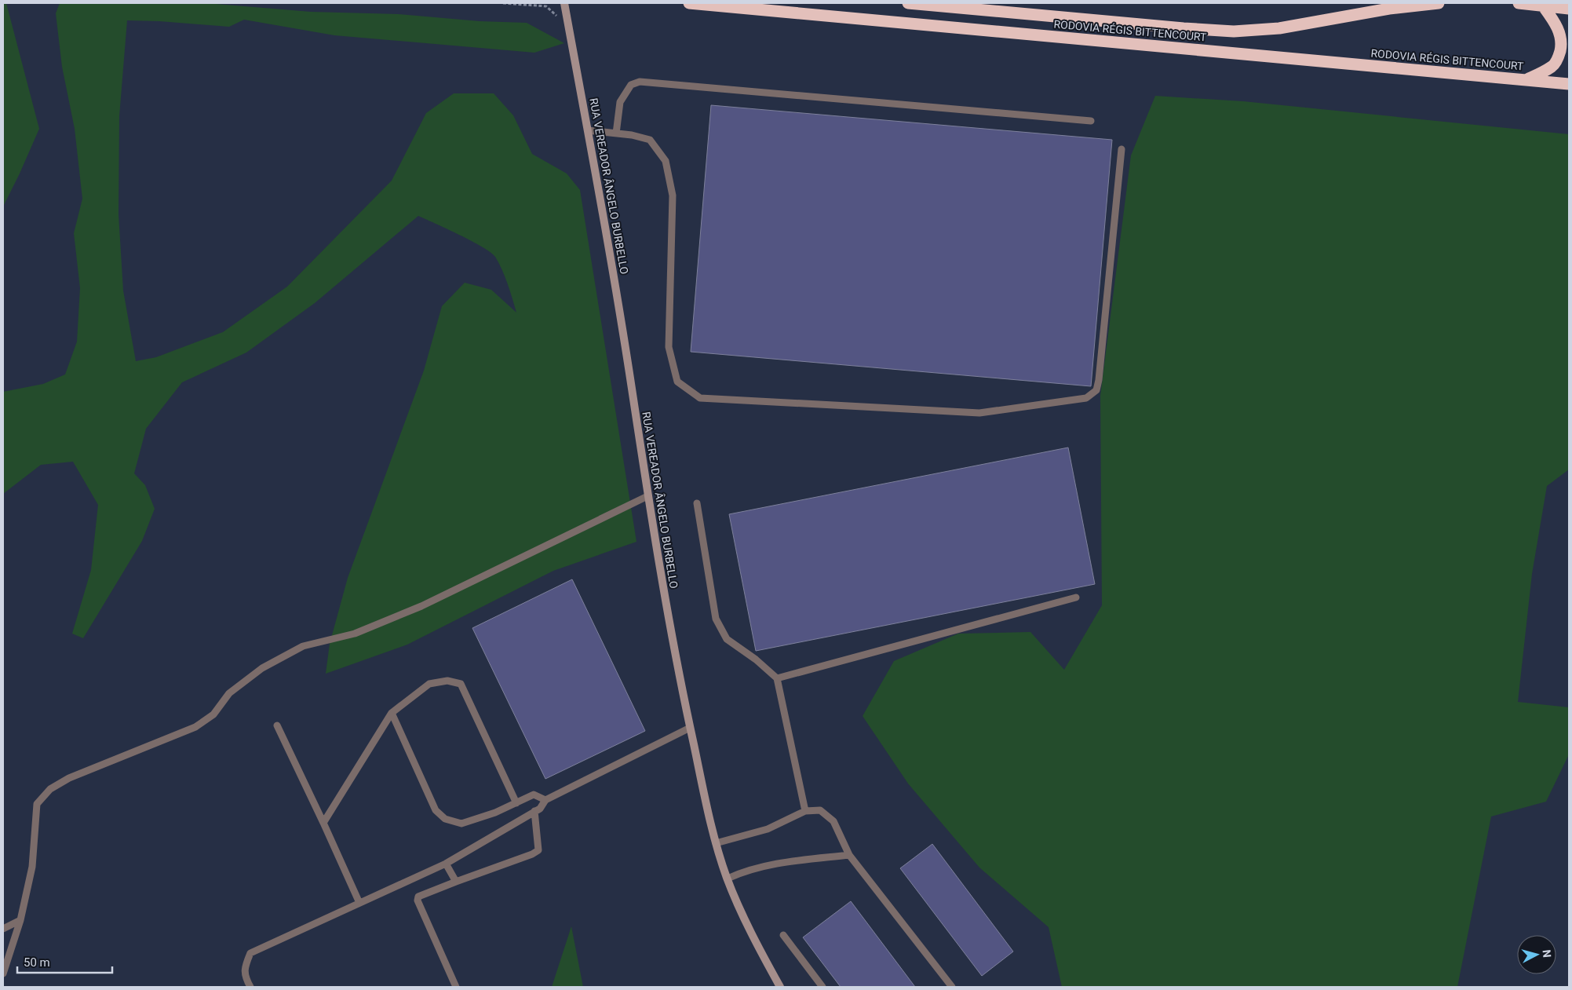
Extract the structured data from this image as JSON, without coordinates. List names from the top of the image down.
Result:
{
  "streets": {
    "highway": ["RODOVIA RÉGIS BITTENCOURT"],
    "main road": ["RUA VEREADOR ÂNGELO BURBELLO"]
  },
  "scale_bar": "50 m",
  "north": "right"
}
